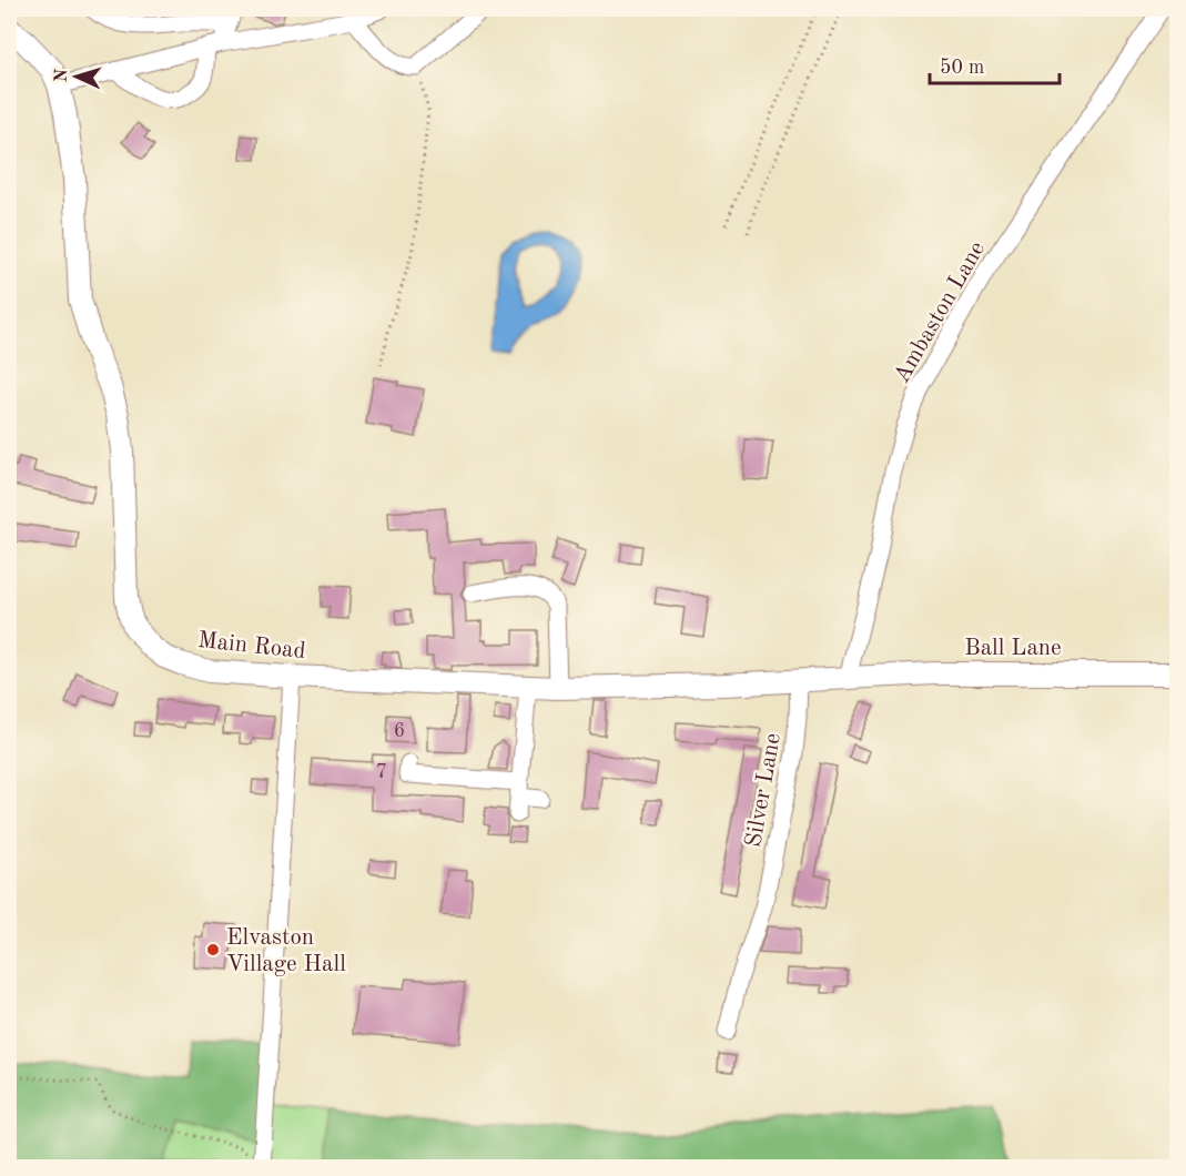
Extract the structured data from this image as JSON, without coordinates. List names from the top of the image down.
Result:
{
  "streets": {
    "main road": ["Main Road", "Ball Lane"],
    "street": ["Ambaston Lane", "Silver Lane"]
  },
  "crossings": [
    ["Ambaston Lane", "Main Road"],
    ["Ambaston Lane", "Ball Lane"],
    ["Main Road", "Ball Lane"],
    ["Main Road", "Silver Lane"]
  ],
  "places": ["Elvaston Village Hall"],
  "house_numbers": ["6", "7"],
  "scale_bar": "50 m",
  "north": "left"
}
